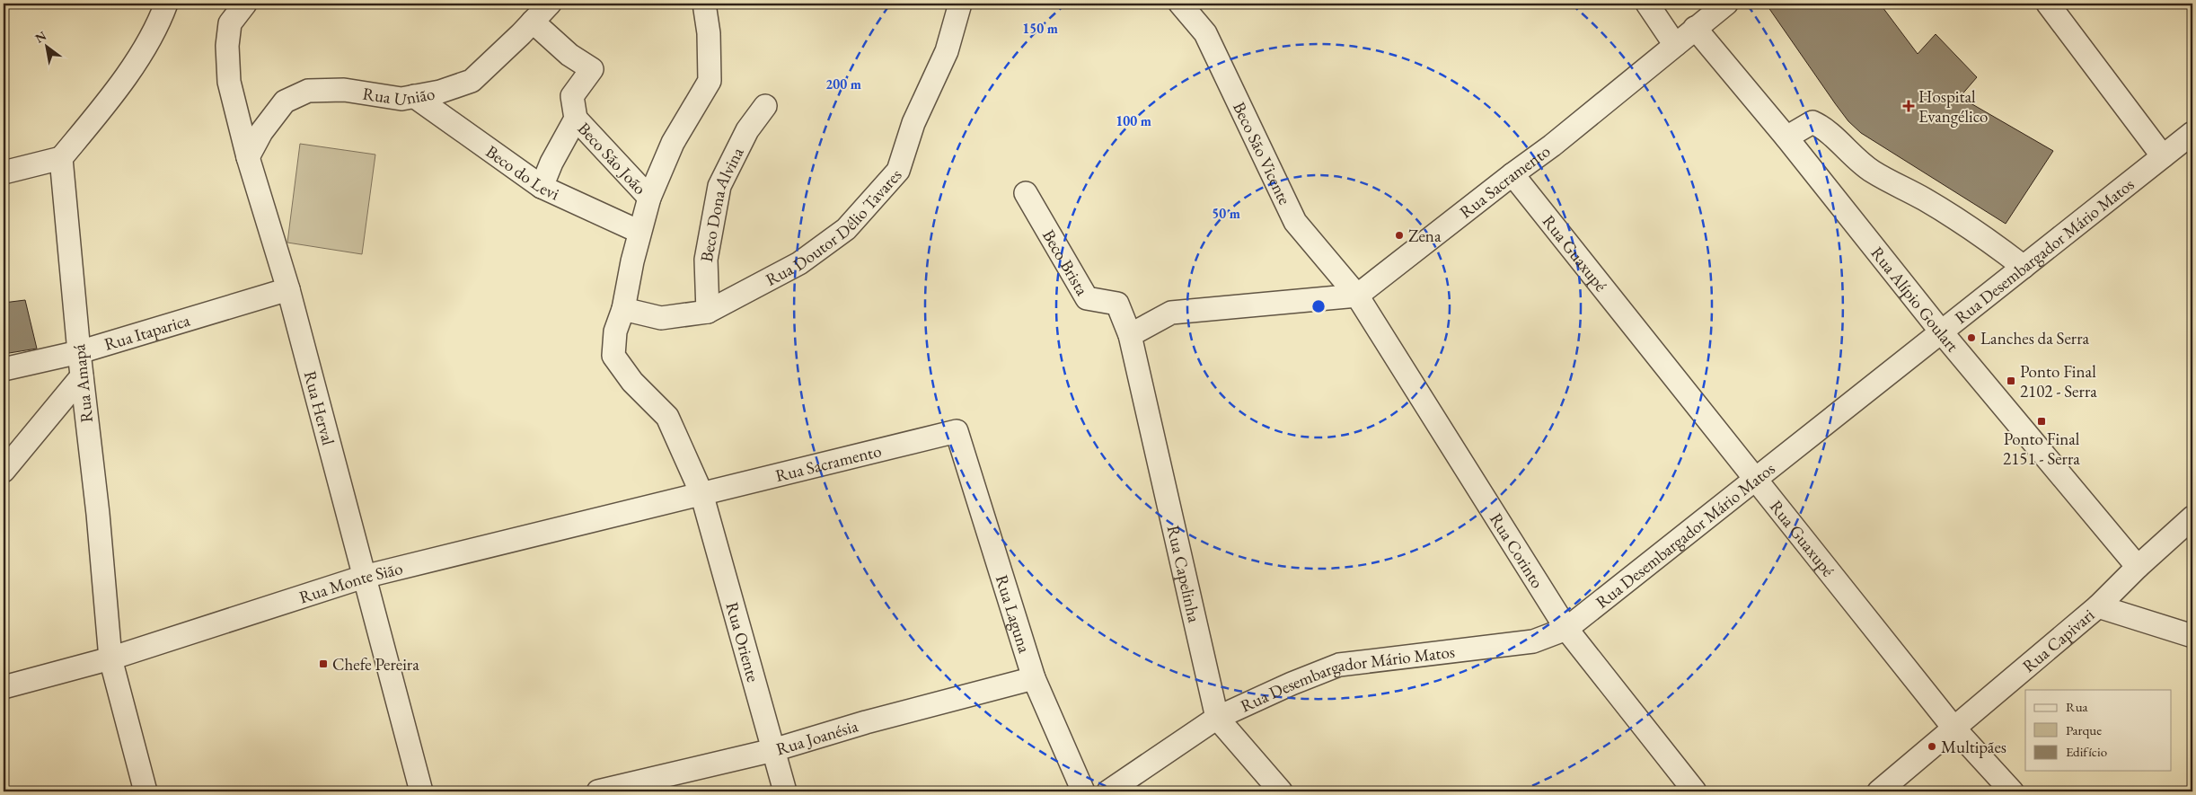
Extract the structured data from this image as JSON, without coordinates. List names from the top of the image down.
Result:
{
  "streets": {
    "street": [
      "Rua União",
      "Beco São Vicente",
      "Beco São João",
      "Beco do Levi",
      "Rua Sacramento",
      "Beco Dona Alvina",
      "Rua Doutor Délio Tavares",
      "Rua Desembargador Mário Matos",
      "Rua Guaxupé",
      "Beco Brista",
      "Rua Alípio Goulart",
      "Rua Itaparica",
      "Rua Amapá",
      "Rua Herval",
      "Rua Corinto",
      "Rua Capelinha",
      "Rua Monte Sião",
      "Rua Laguna",
      "Rua Capivari",
      "Rua Oriente",
      "Rua Joanésia"
    ]
  },
  "crossings": [
    ["Rua União", "Beco do Levi"],
    ["Rua União", "Rua Herval"],
    ["Beco São Vicente", "Rua Sacramento"],
    ["Beco São Vicente", "Rua Corinto"],
    ["Rua Sacramento", "Rua Guaxupé"],
    ["Rua Sacramento", "Rua Alípio Goulart"],
    ["Rua Sacramento", "Rua Corinto"],
    ["Rua Sacramento", "Rua Monte Sião"],
    ["Rua Sacramento", "Rua Laguna"],
    ["Rua Sacramento", "Rua Oriente"],
    ["Beco Dona Alvina", "Rua Doutor Délio Tavares"],
    ["Rua Doutor Délio Tavares", "Rua Oriente"],
    ["Rua Desembargador Mário Matos", "Rua Guaxupé"],
    ["Rua Desembargador Mário Matos", "Rua Alípio Goulart"],
    ["Rua Desembargador Mário Matos", "Rua Corinto"],
    ["Rua Desembargador Mário Matos", "Rua Capelinha"],
    ["Rua Guaxupé", "Rua Capivari"],
    ["Beco Brista", "Rua Capelinha"],
    ["Rua Alípio Goulart", "Rua Capivari"],
    ["Rua Itaparica", "Rua Amapá"],
    ["Rua Itaparica", "Rua Herval"],
    ["Rua Amapá", "Rua Monte Sião"],
    ["Rua Herval", "Rua Monte Sião"],
    ["Rua Monte Sião", "Rua Oriente"],
    ["Rua Laguna", "Rua Joanésia"],
    ["Rua Oriente", "Rua Joanésia"]
  ],
  "places": {
    "health": ["Hospital Evangélico"],
    "other": ["Zena", "Lanches da Serra", "Multipães"],
    "transit": ["Ponto Final 2102 - Serra", "Ponto Final 2151 - Serra", "Chefe Pereira"]
  },
  "legend": ["Rua", "Parque", "Edifício"],
  "north": "top left",
  "rings": [
    "150 m",
    "200 m",
    "100 m",
    "50 m"
  ]
}
